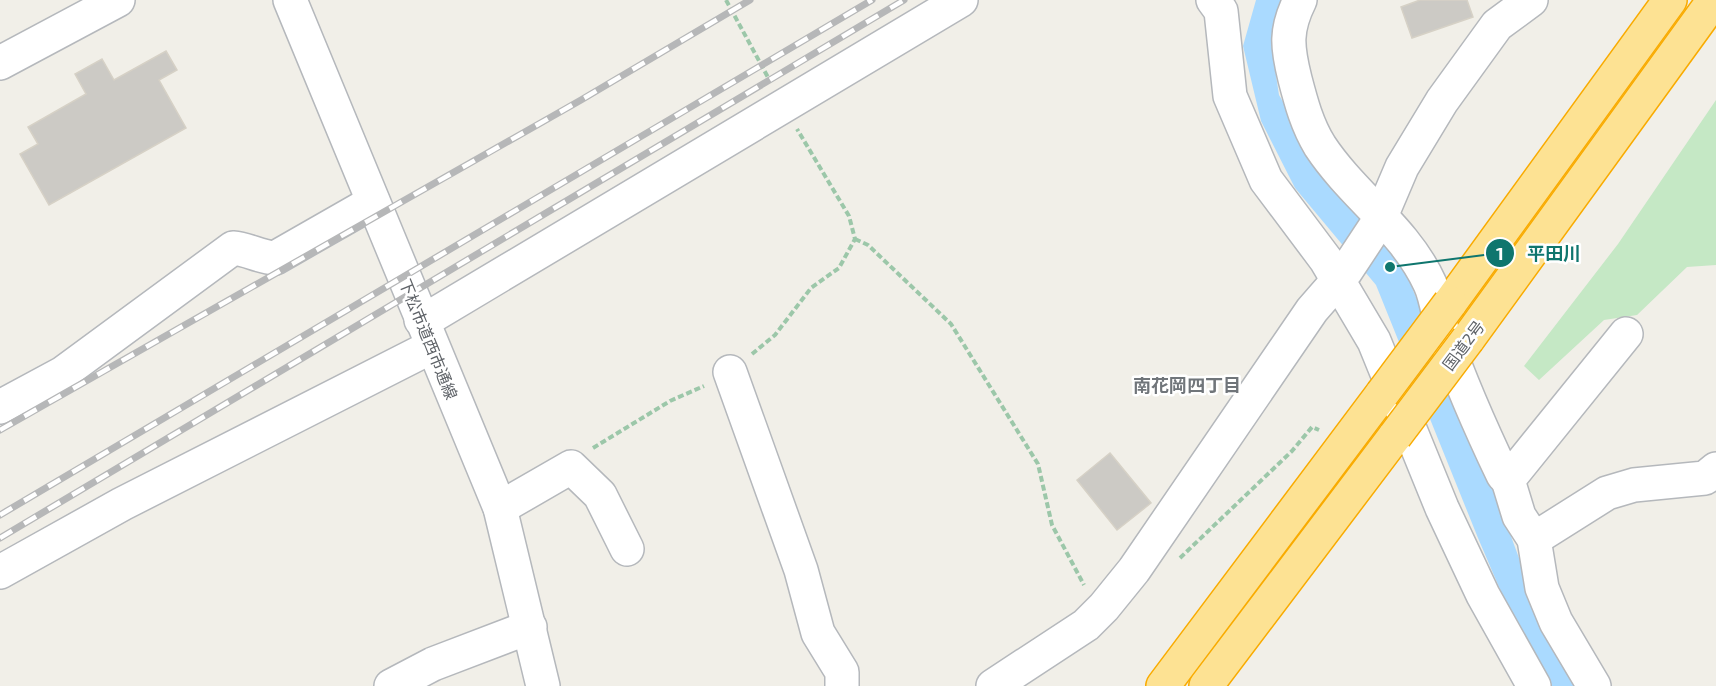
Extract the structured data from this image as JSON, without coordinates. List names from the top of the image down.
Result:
{
  "streets": {
    "highway": ["国道2号"],
    "street": ["下松市道西市通線"]
  },
  "districts": ["南花岡四丁目"],
  "places": ["平田川"]
}
